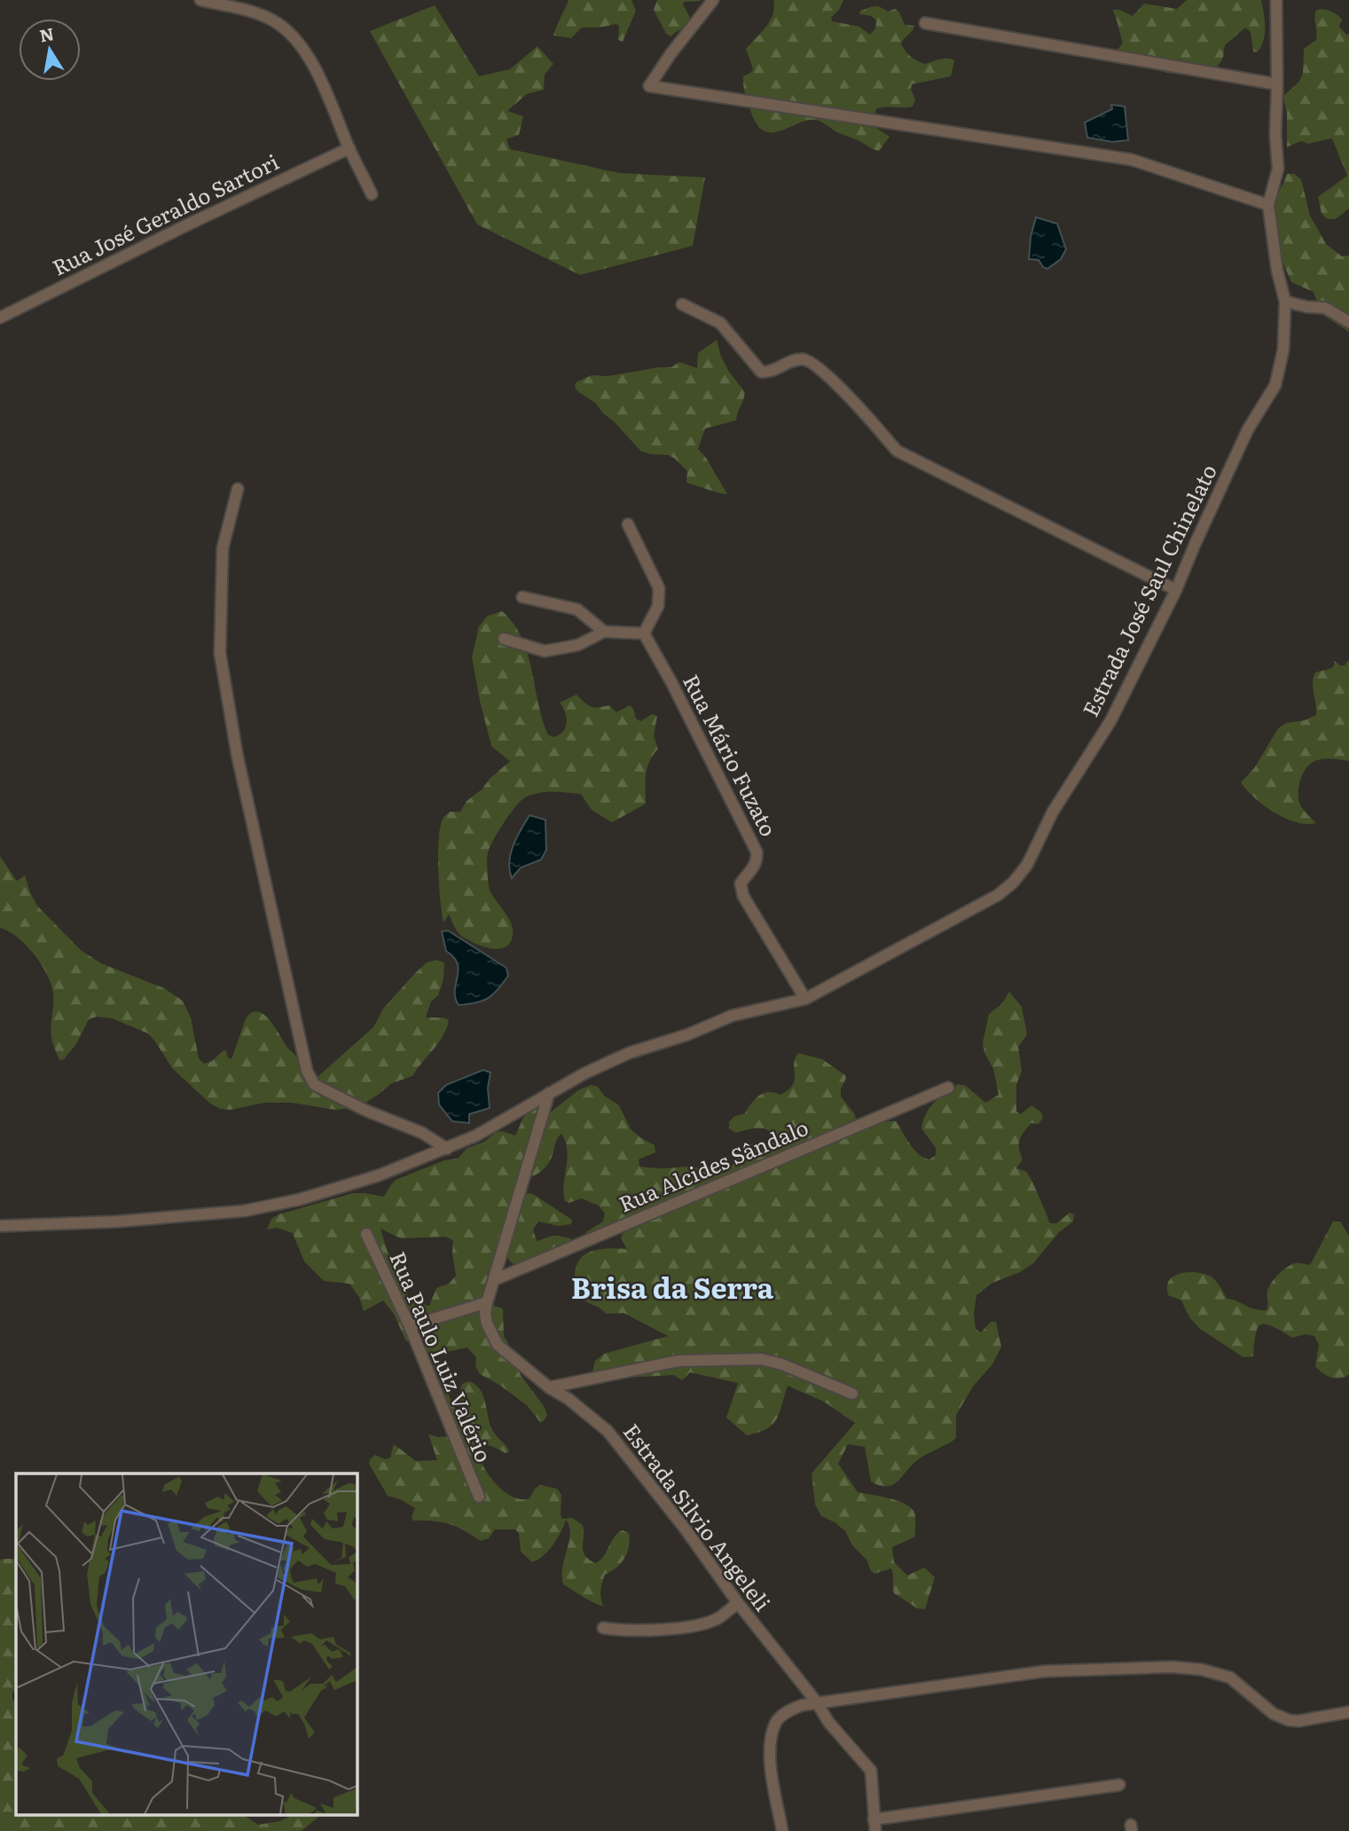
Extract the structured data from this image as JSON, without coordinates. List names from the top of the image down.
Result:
{
  "streets": {
    "street": [
      "Rua José Geraldo Sartori",
      "Estrada José Saul Chinelato",
      "Rua Mário Fuzato",
      "Rua Alcides Sândalo",
      "Rua Paulo Luiz Valério",
      "Estrada Silvio Angeleli"
    ]
  },
  "crossings": [
    ["Estrada José Saul Chinelato", "Rua Mário Fuzato"],
    ["Estrada José Saul Chinelato", "Estrada Silvio Angeleli"],
    ["Rua Alcides Sândalo", "Estrada Silvio Angeleli"]
  ],
  "districts": ["Brisa da Serra"],
  "north": "top"
}
